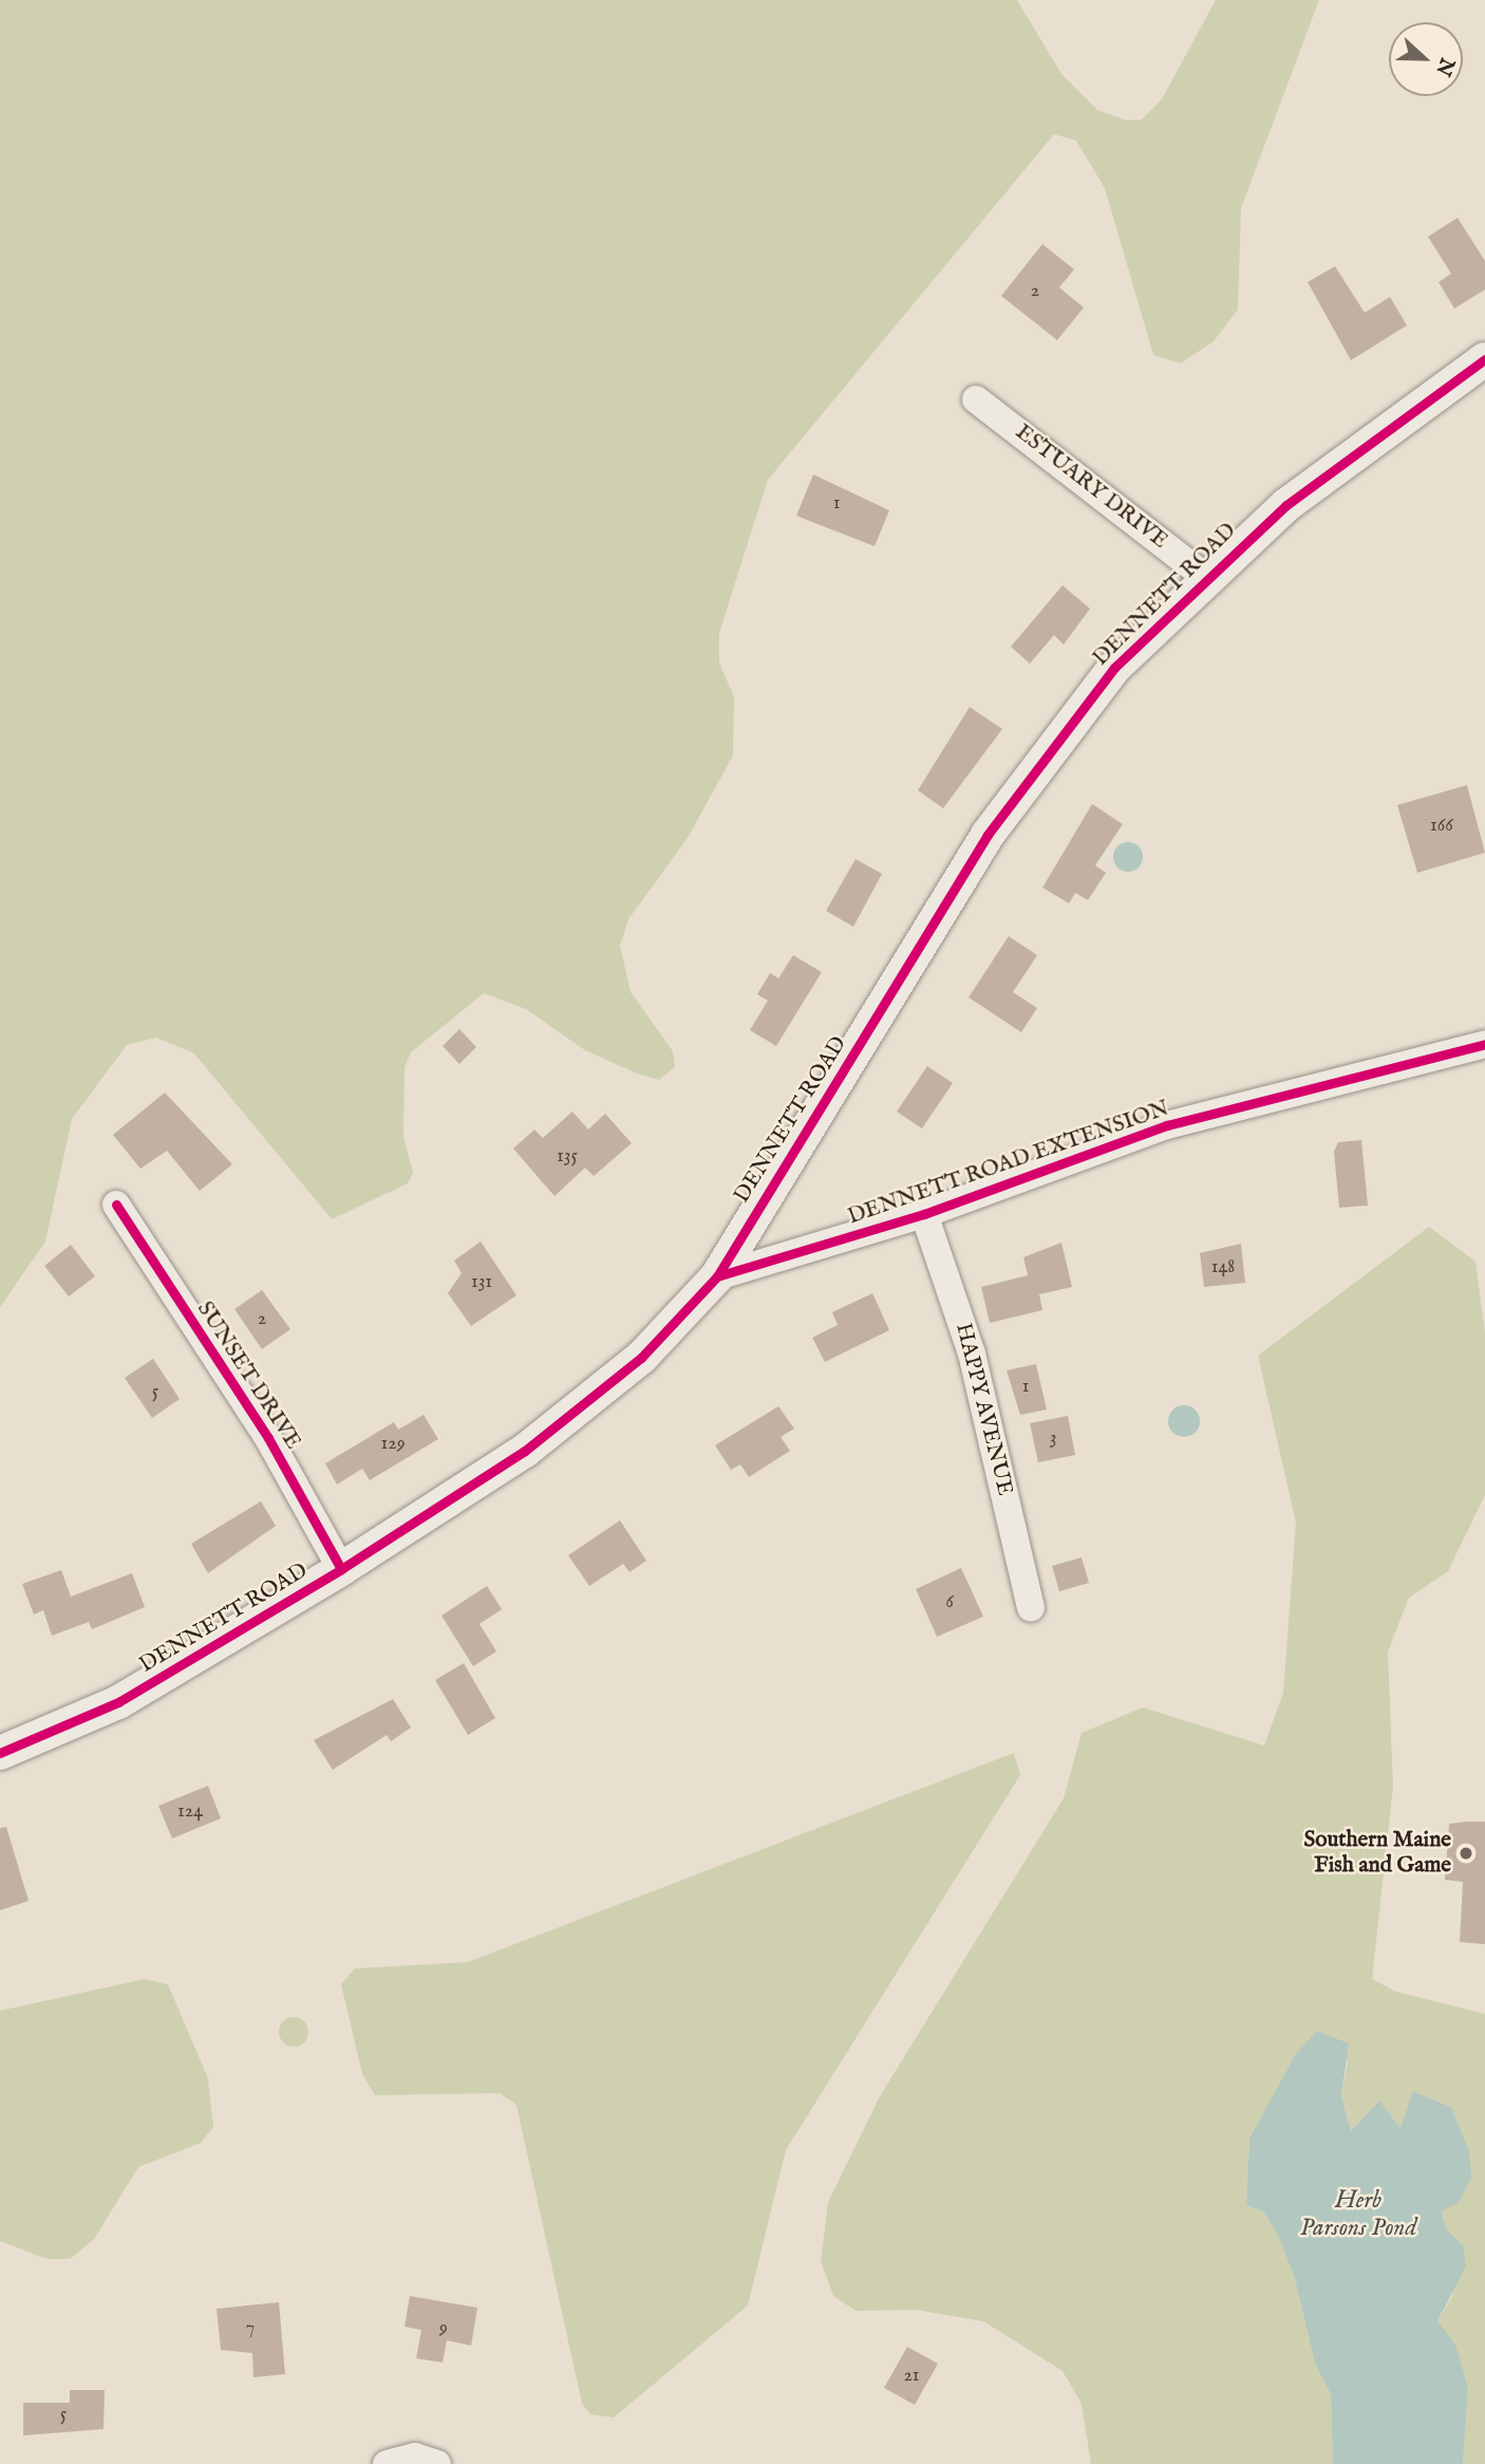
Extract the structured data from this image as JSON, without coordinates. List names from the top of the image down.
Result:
{
  "streets": {
    "street": [
      "ESTUARY DRIVE",
      "DENNETT ROAD",
      "DENNETT ROAD EXTENSION",
      "SUNSET DRIVE",
      "HAPPY AVENUE"
    ]
  },
  "crossings": [
    ["ESTUARY DRIVE", "DENNETT ROAD"],
    ["DENNETT ROAD", "DENNETT ROAD EXTENSION"],
    ["DENNETT ROAD", "SUNSET DRIVE"],
    ["DENNETT ROAD EXTENSION", "HAPPY AVENUE"]
  ],
  "water": ["Herb Parsons Pond"],
  "places": ["Southern Maine Fish and Game"],
  "house_numbers": [
    "2",
    "1",
    "166",
    "135",
    "148",
    "131",
    "2",
    "1",
    "5",
    "3",
    "129",
    "6",
    "124",
    "7",
    "9",
    "21",
    "5"
  ],
  "north": "right"
}
